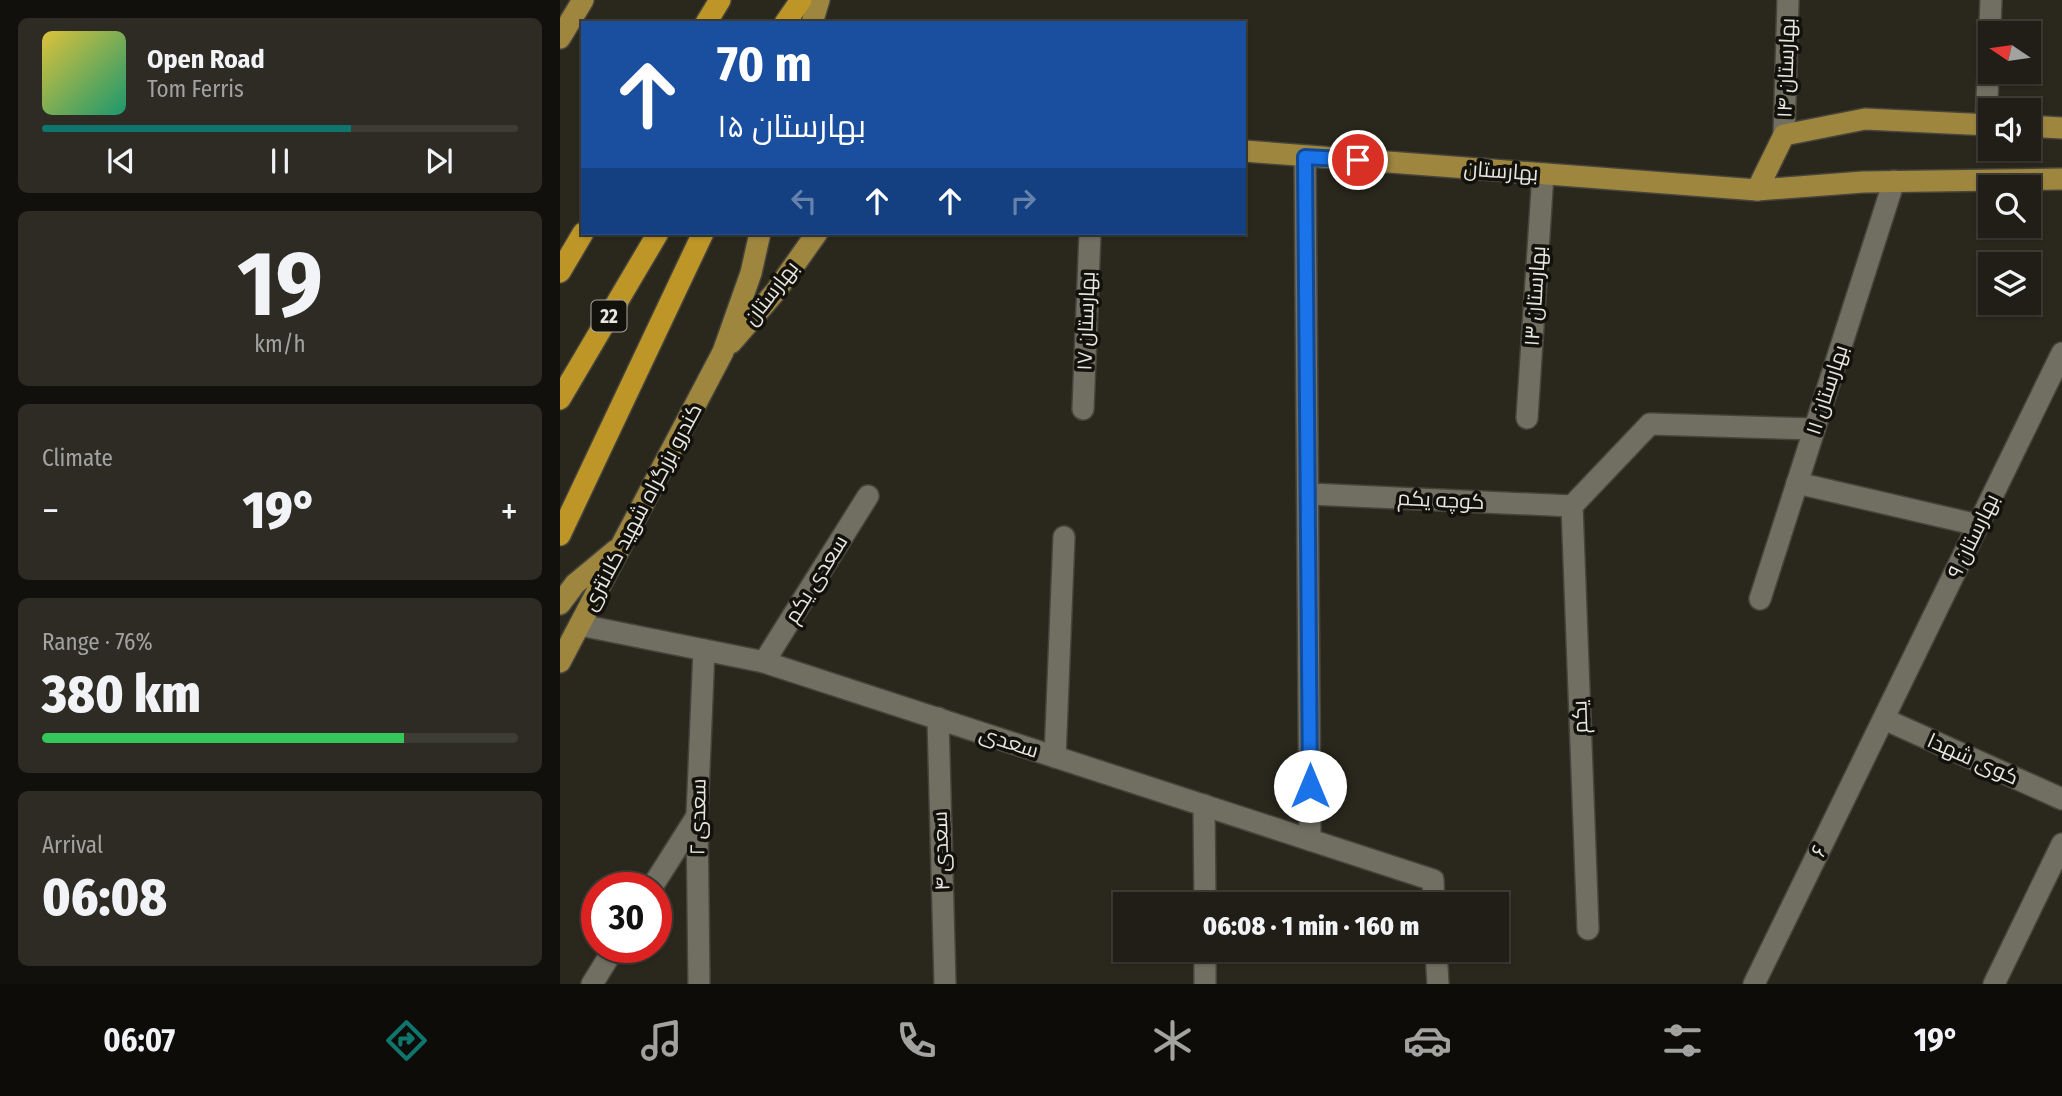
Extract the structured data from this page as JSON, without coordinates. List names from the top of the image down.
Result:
{
  "streets": {
    "highway": ["22"],
    "main road": ["بهارستان", "کندرو بزرگراه شهید کلانتری"],
    "street": [
      "۱۴ بهارستان",
      "۱۳ بهارستان",
      "۱۷ بهارستان",
      "۱۱ بهارستان",
      "کوچه یکم",
      "۹ بهارستان",
      "سعدی یکم",
      "یکم",
      "سعدی",
      "کوی شهدا",
      "سعدی ۲",
      "سعدی ۴",
      "۶"
    ]
  },
  "crossings": [
    ["بهارستان", "۱۳ بهارستان"],
    ["بهارستان", "۱۱ بهارستان"],
    ["بهارستان", "کندرو بزرگراه شهید کلانتری"],
    ["کوچه یکم", "یکم"],
    ["کندرو بزرگراه شهید کلانتری", "سعدی"],
    ["۹ بهارستان", "کوی شهدا"],
    ["۹ بهارستان", "۶"],
    ["سعدی یکم", "سعدی"],
    ["سعدی", "سعدی ۲"],
    ["سعدی", "سعدی ۴"],
    ["کوی شهدا", "۶"]
  ],
  "north": "left",
  "page": {
    "turn": ["70 m", "۱۵ بهارستان"],
    "song": ["Open Road", "Tom Ferris"],
    "tile": [
      ["19", "km/h"],
      "Climate",
      ["Range · 76%", "380 km"],
      ["Arrival", "06:08"]
    ],
    "heat": ["−", "19°", "+"],
    "limit": "30",
    "trip": "06:08 · 1 min · 160 m",
    "tabs": ["06:07", "19°"]
  }
}
